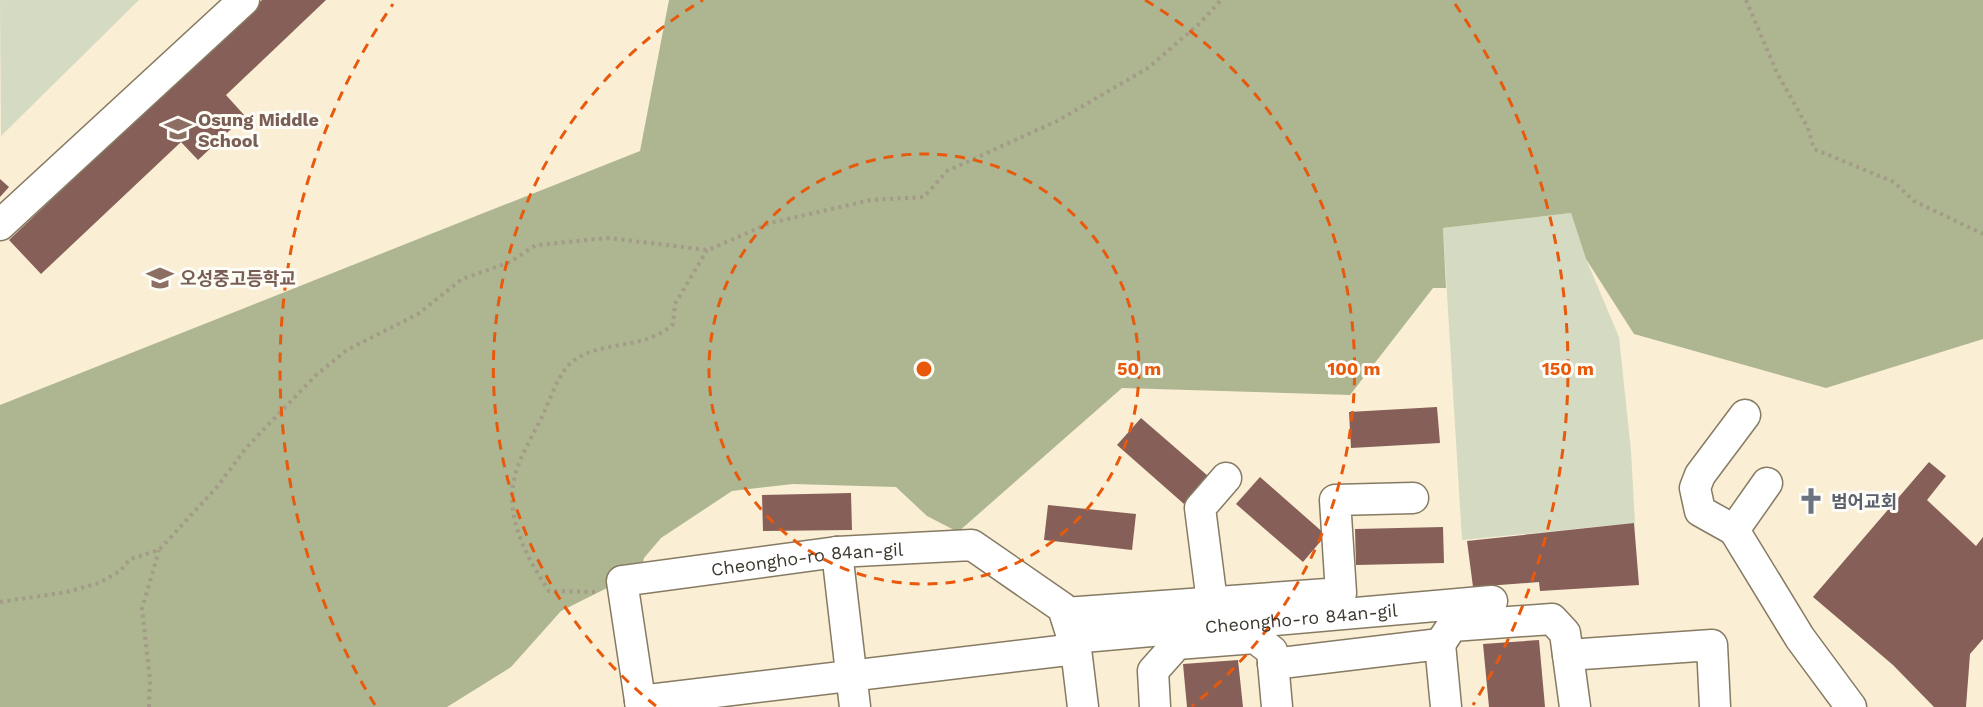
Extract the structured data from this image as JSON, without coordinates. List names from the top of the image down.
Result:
{
  "streets": {
    "street": ["Cheongho-ro 84an-gil"]
  },
  "places": {
    "school or university": ["Osung Middle School", "오성중고등학교"],
    "church": ["범어교회"]
  },
  "rings": ["50 m", "100 m", "150 m"]
}
